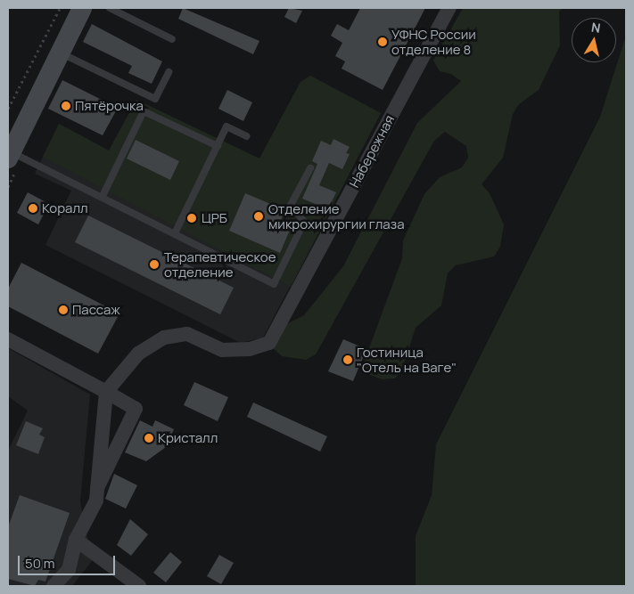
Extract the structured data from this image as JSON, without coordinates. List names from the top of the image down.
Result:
{
  "streets": {
    "street": ["Набережная"]
  },
  "places": [
    "УФНС России отделение 8",
    "Пятёрочка",
    "Коралл",
    "Отделение микрохирургии глаза",
    "ЦРБ",
    "Терапевтическое отделение",
    "Пассаж",
    "Гостиница \"Отель на Ваге\"",
    "Кристалл"
  ],
  "scale_bar": "50 m",
  "north": "top"
}
